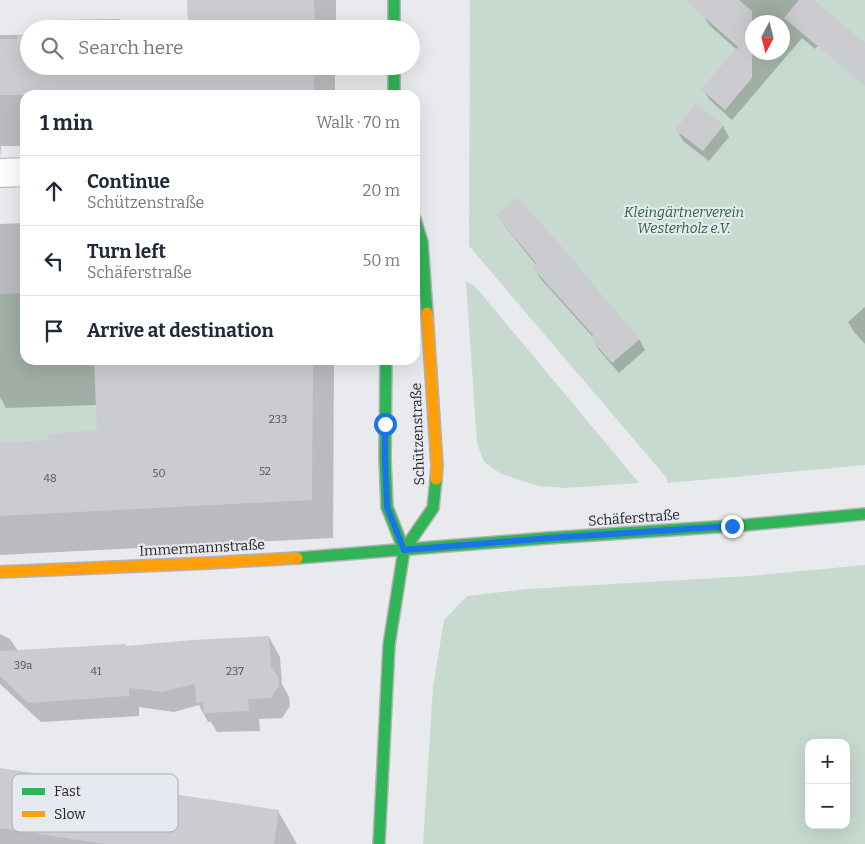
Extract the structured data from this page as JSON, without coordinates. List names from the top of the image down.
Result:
{
  "streets": {
    "street": ["Schützenstraße", "Schäferstraße", "Immermannstraße"]
  },
  "crossings": [
    ["Schützenstraße", "Schäferstraße"],
    ["Schützenstraße", "Immermannstraße"],
    ["Schäferstraße", "Immermannstraße"]
  ],
  "parks": ["Kleingärtnerverein Westerholz e.V."],
  "house_numbers": [
    "233",
    "52",
    "50",
    "48",
    "39a",
    "41",
    "237"
  ],
  "legend": ["Fast", "Slow"],
  "north": "bottom",
  "page": {
    "search": "Search here",
    "heading": ["1 min", "Walk · 70 m"],
    "list": [
      ["Continue", "Schützenstraße", "20 m"],
      ["Turn left", "Schäferstraße", "50 m"],
      "Arrive at destination"
    ],
    "map_buttons": ["+", "−"]
  }
}
